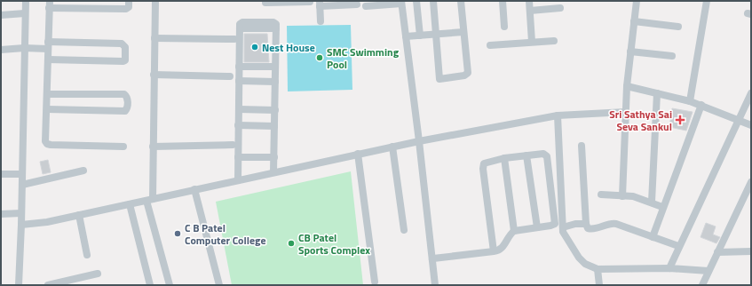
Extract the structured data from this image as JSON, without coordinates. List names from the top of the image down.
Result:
{
  "places": {
    "other": [
      "Nest House",
      "SMC Swimming Pool",
      "C B Patel Computer College",
      "CB Patel Sports Complex"
    ],
    "health": ["Sri Sathya Sai Seva Sankul"]
  }
}
